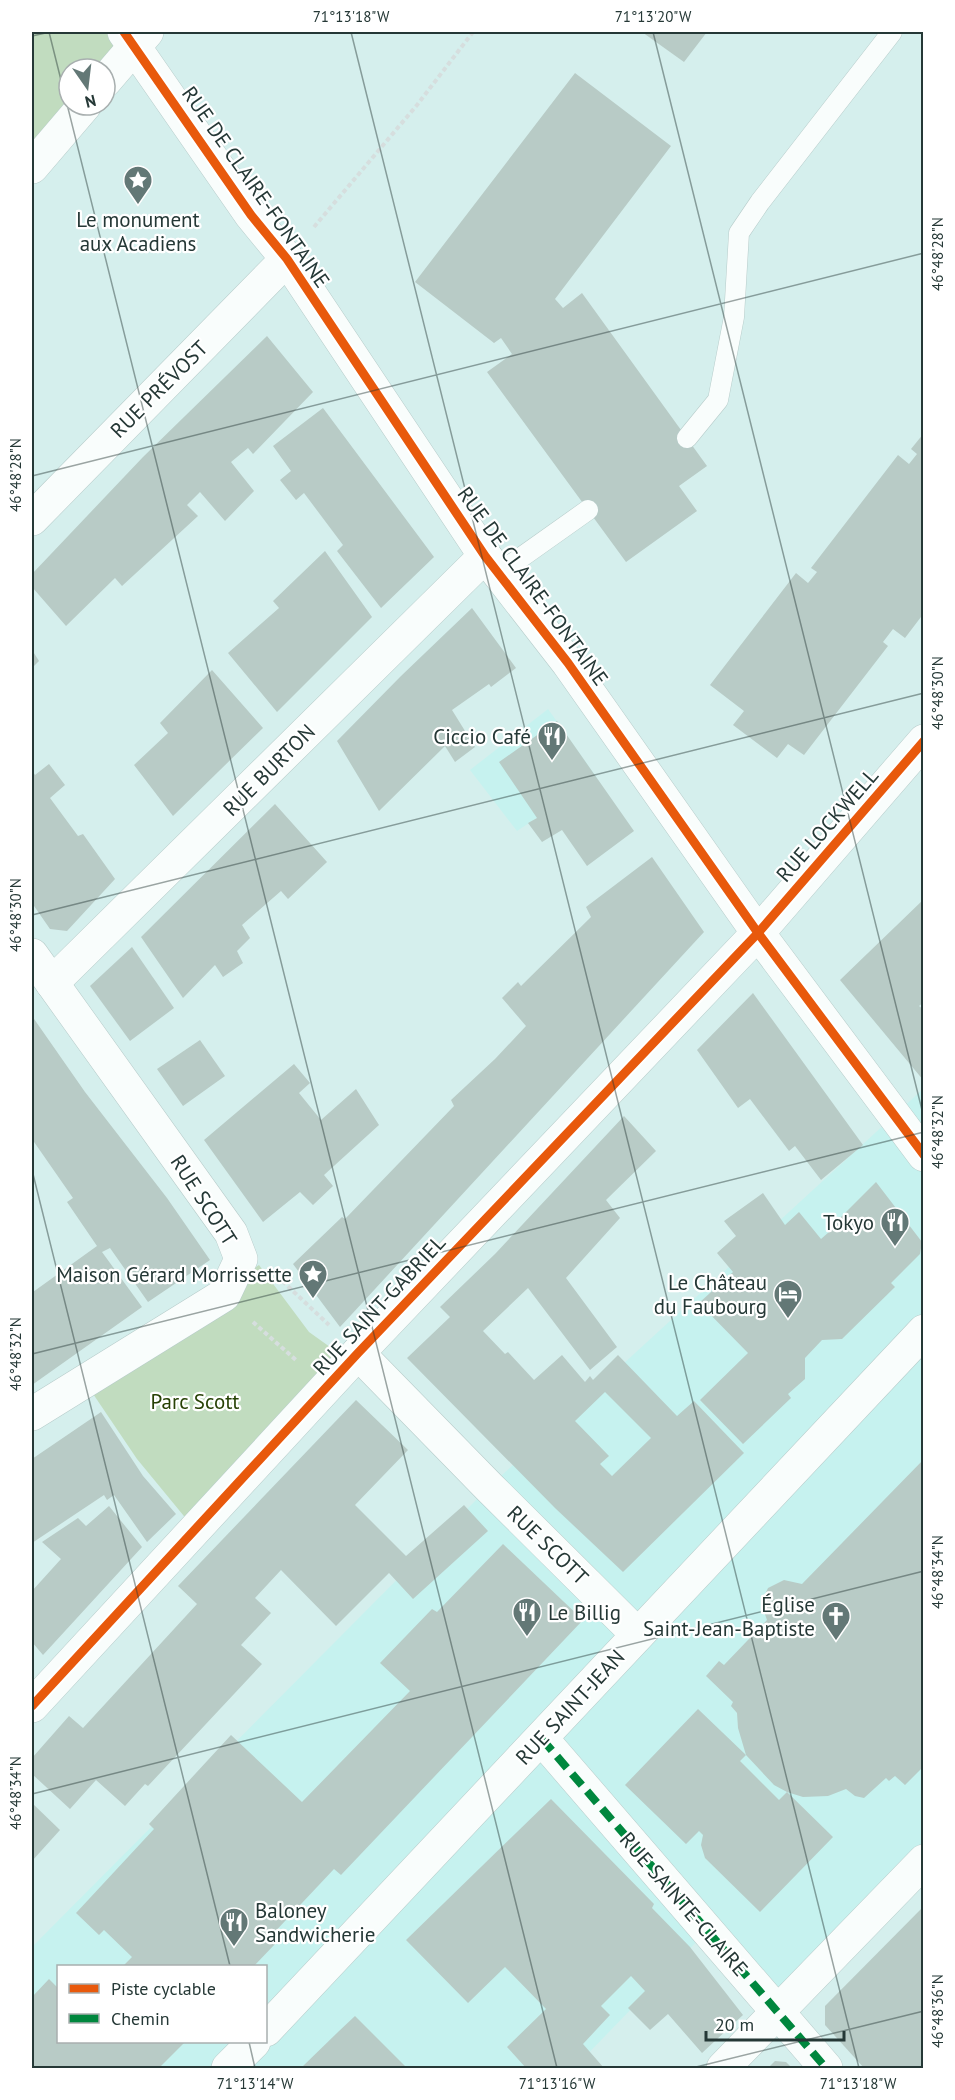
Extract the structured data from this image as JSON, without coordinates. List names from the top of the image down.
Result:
{
  "streets": {
    "street": [
      "RUE DE CLAIRE-FONTAINE",
      "RUE PRÉVOST",
      "RUE BURTON",
      "RUE LOCKWELL",
      "RUE SCOTT",
      "RUE SAINT-GABRIEL",
      "RUE SAINT-JEAN",
      "RUE SAINTE-CLAIRE"
    ]
  },
  "crossings": [
    ["RUE DE CLAIRE-FONTAINE", "RUE PRÉVOST"],
    ["RUE DE CLAIRE-FONTAINE", "RUE BURTON"],
    ["RUE DE CLAIRE-FONTAINE", "RUE LOCKWELL"],
    ["RUE DE CLAIRE-FONTAINE", "RUE SAINT-GABRIEL"],
    ["RUE BURTON", "RUE SCOTT"],
    ["RUE LOCKWELL", "RUE SAINT-GABRIEL"],
    ["RUE SCOTT", "RUE SAINT-GABRIEL"],
    ["RUE SCOTT", "RUE SAINT-JEAN"],
    ["RUE SAINT-JEAN", "RUE SAINTE-CLAIRE"]
  ],
  "parks": ["Parc Scott"],
  "places": {
    "place": ["Le monument aux Acadiens", "Maison Gérard Morrissette"],
    "restaurant": [
      "Ciccio Café",
      "Tokyo",
      "Le Billig",
      "Baloney Sandwicherie"
    ],
    "hotel": ["Le Château du Faubourg"],
    "church": ["Église Saint-Jean-Baptiste"]
  },
  "legend": ["Piste cyclable", "Chemin"],
  "scale_bar": "20 m",
  "north": "bottom",
  "coordinates": [
    "71°13'18\"W",
    "71°13'20\"W",
    "46°48'28\"N",
    "46°48'30\"N",
    "46°48'32\"N",
    "46°48'34\"N",
    "46°48'36\"N",
    "71°13'14\"W",
    "71°13'16\"W"
  ]
}
